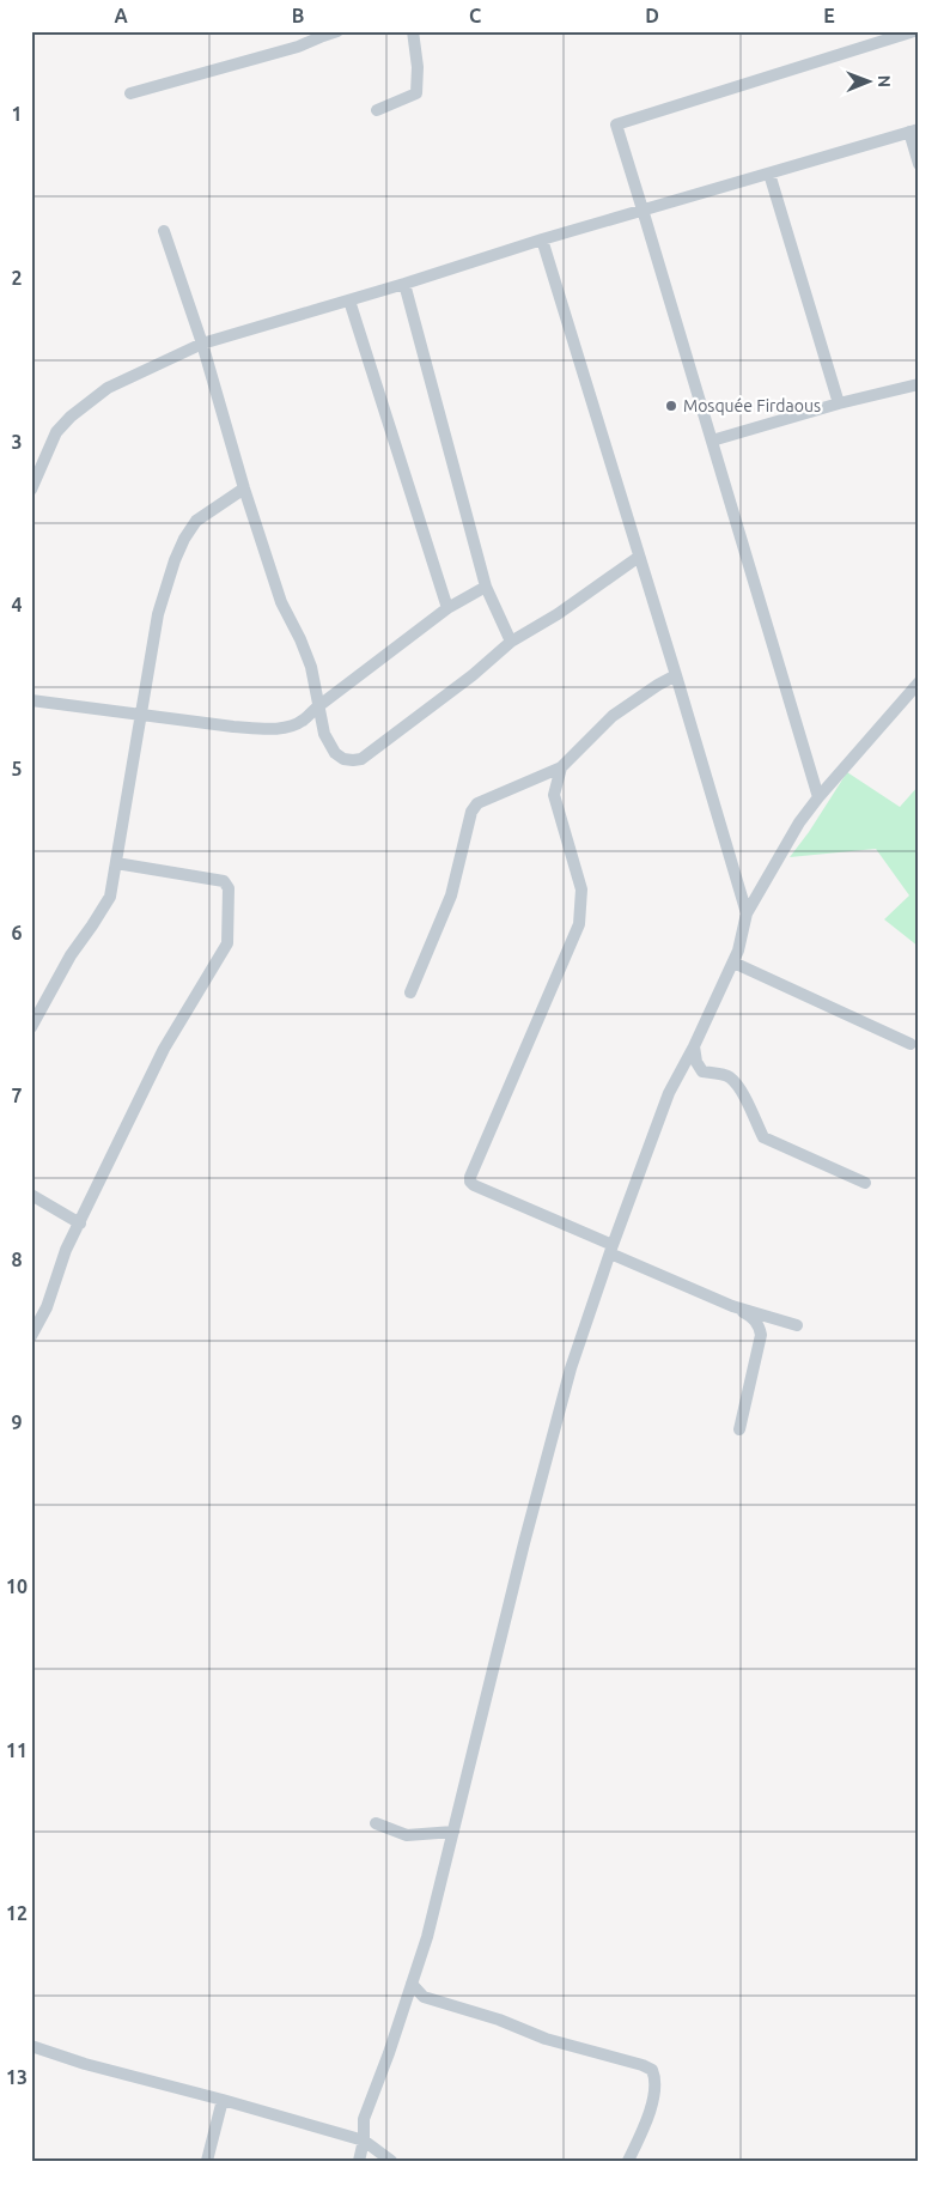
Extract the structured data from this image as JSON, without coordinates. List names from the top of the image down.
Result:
{
  "places": ["Mosquée Firdaous"],
  "north": "right",
  "grid": {
    "columns": [
      "A",
      "B",
      "C",
      "D",
      "E"
    ],
    "rows": [
      "1",
      "2",
      "3",
      "4",
      "5",
      "6",
      "7",
      "8",
      "9",
      "10",
      "11",
      "12",
      "13"
    ]
  }
}
